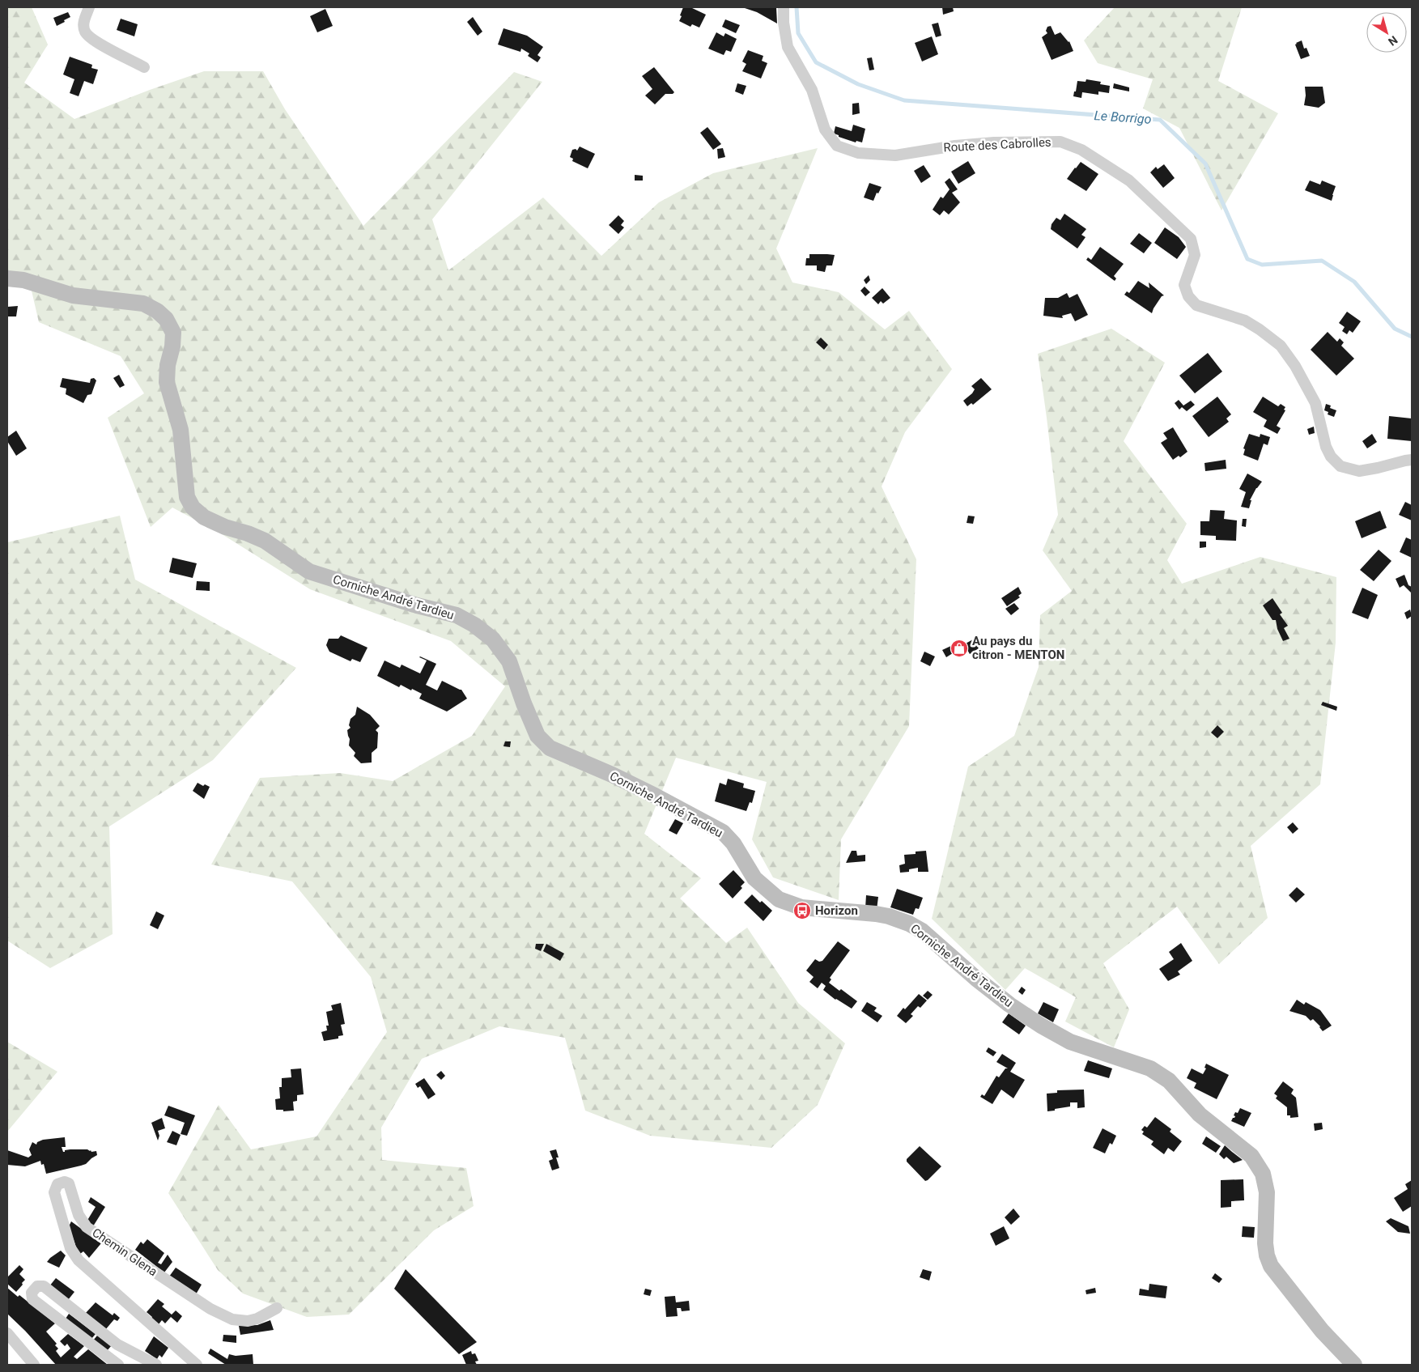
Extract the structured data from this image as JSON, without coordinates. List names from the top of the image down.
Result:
{
  "streets": {
    "street": ["Route des Cabrolles", "Corniche André Tardieu", "Chemin Glena"]
  },
  "water": ["Le Borrigo"],
  "places": {
    "shop": ["Au pays du citron - MENTON"],
    "bus stop": ["Horizon"]
  },
  "north": "bottom right"
}
